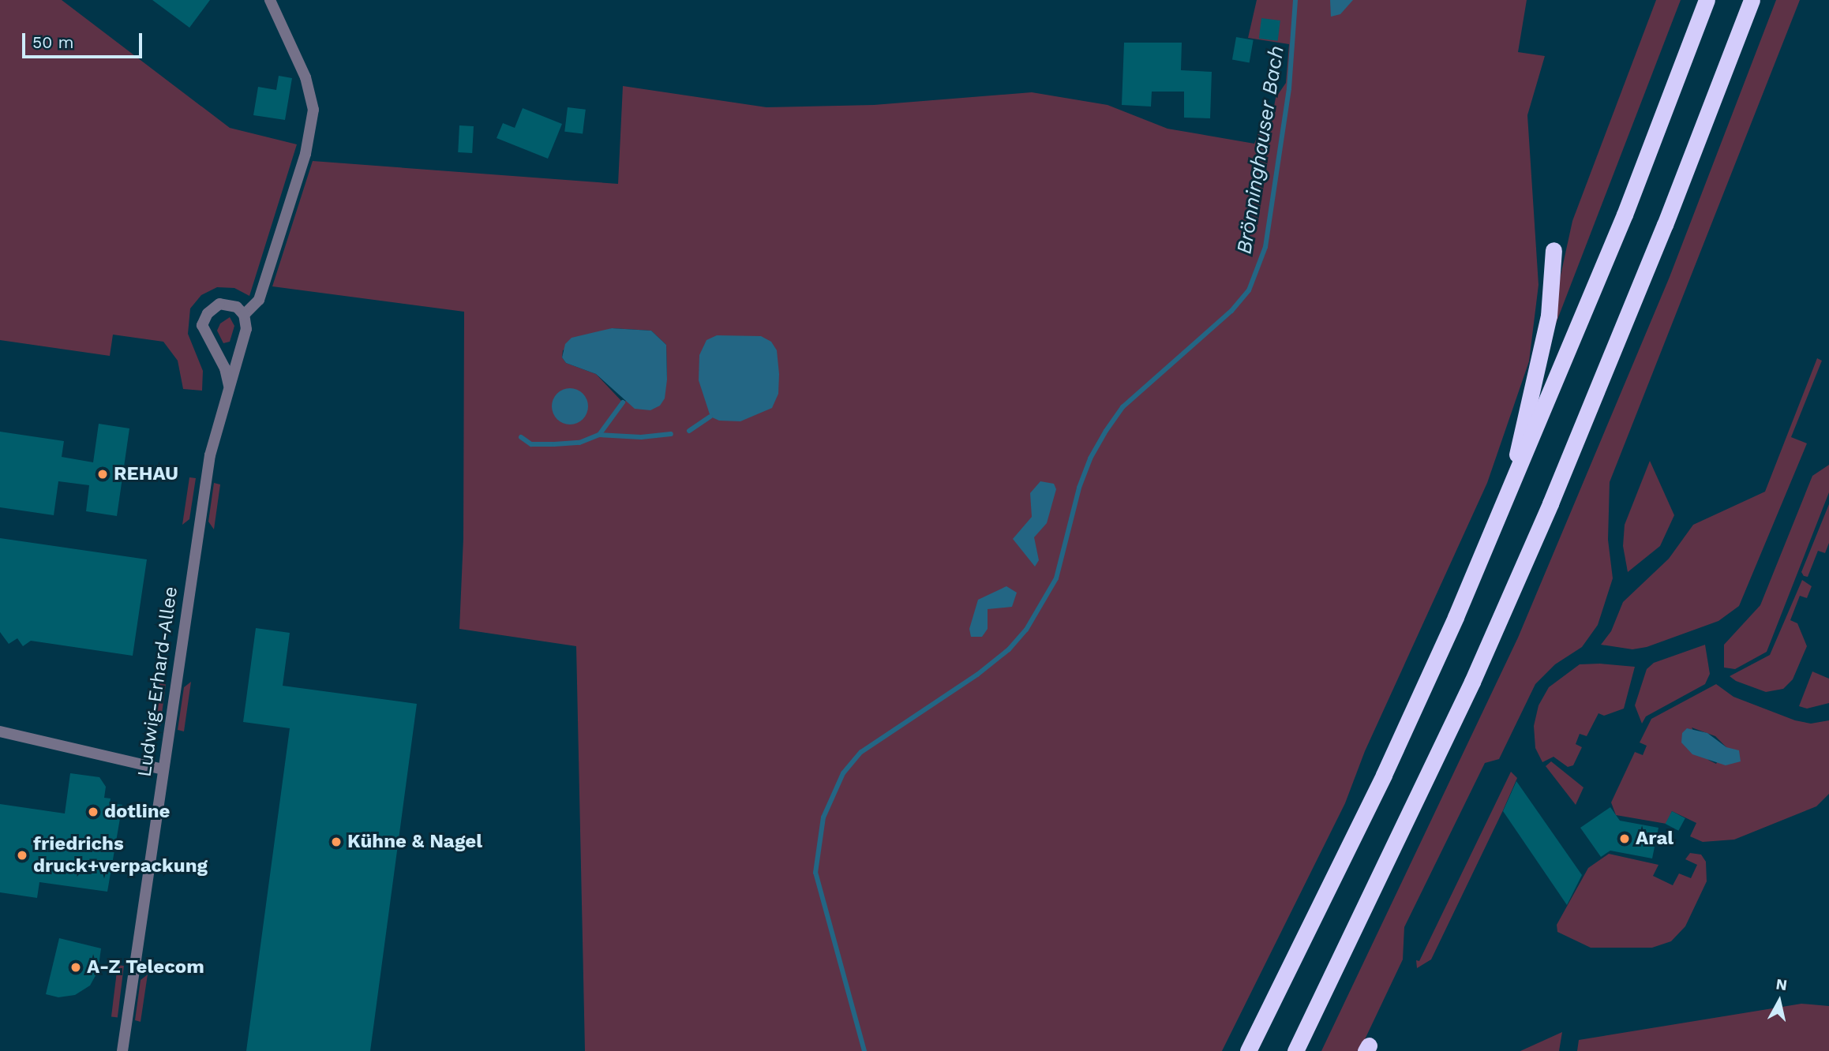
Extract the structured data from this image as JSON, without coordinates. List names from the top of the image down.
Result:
{
  "streets": {
    "street": ["Ludwig-Erhard-Allee"]
  },
  "water": ["Brönninghauser Bach"],
  "places": [
    "REHAU",
    "dotline",
    "Aral",
    "Kühne & Nagel",
    "friedrichs druck+verpackung",
    "A-Z Telecom"
  ],
  "scale_bar": "50 m",
  "north": "top"
}
